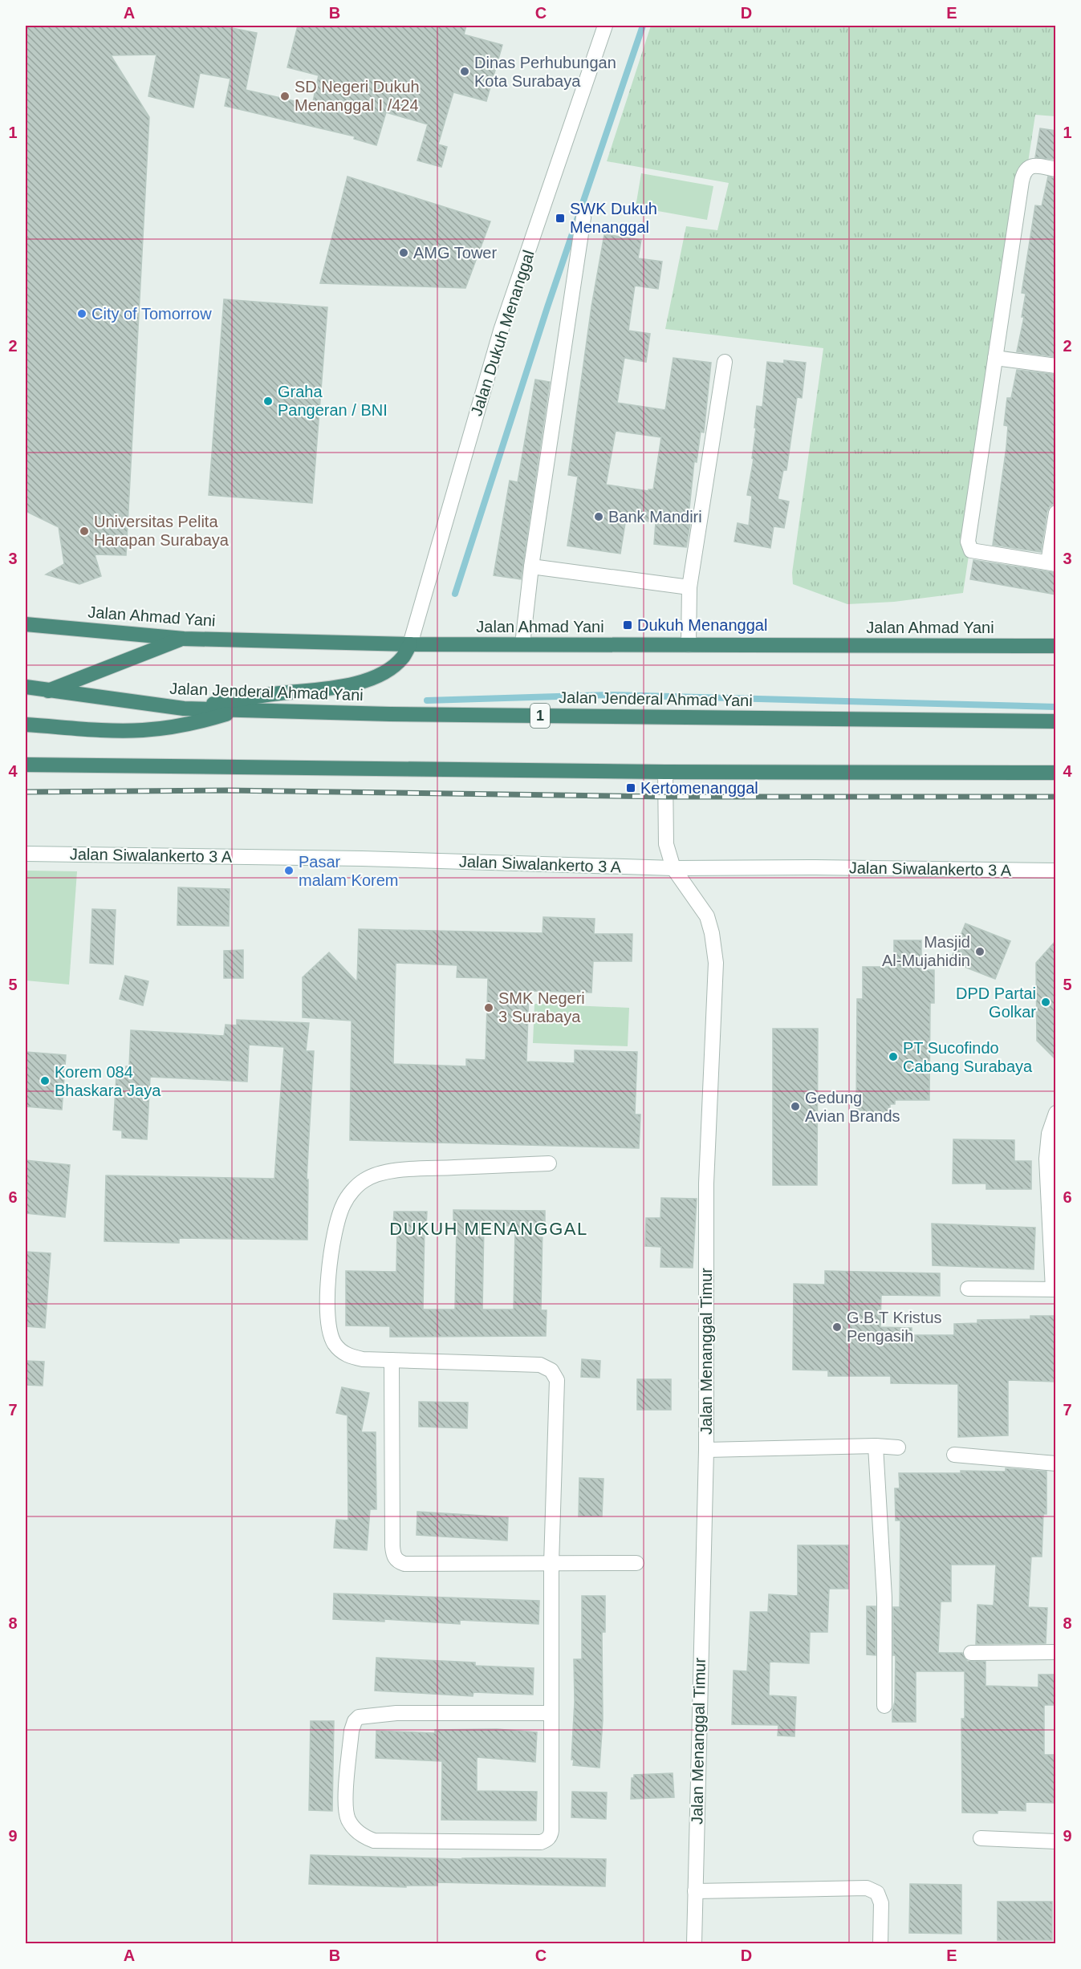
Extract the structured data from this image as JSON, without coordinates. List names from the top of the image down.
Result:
{
  "streets": {
    "highway": ["Jalan Ahmad Yani", "Jalan Jenderal Ahmad Yani", "1"],
    "street": ["Jalan Dukuh Menanggal", "Jalan Siwalankerto 3 A", "Jalan Menanggal Timur"]
  },
  "crossings": [
    ["Jalan Dukuh Menanggal", "Jalan Ahmad Yani"],
    ["Jalan Siwalankerto 3 A", "Jalan Menanggal Timur"]
  ],
  "districts": ["DUKUH MENANGGAL"],
  "places": {
    "other": [
      "Dinas Perhubungan Kota Surabaya",
      "SD Negeri Dukuh Menanggal I /424",
      "AMG Tower",
      "City of Tomorrow",
      "Graha Pangeran / BNI",
      "Bank Mandiri",
      "Universitas Pelita Harapan Surabaya",
      "Pasar malam Korem",
      "Masjid Al-Mujahidin",
      "DPD Partai Golkar",
      "SMK Negeri 3 Surabaya",
      "PT Sucofindo Cabang Surabaya",
      "Korem 084 Bhaskara Jaya",
      "Gedung Avian Brands",
      "G.B.T Kristus Pengasih"
    ],
    "transit": ["SWK Dukuh Menanggal", "Dukuh Menanggal", "Kertomenanggal"]
  },
  "grid": {
    "columns": [
      "A",
      "B",
      "C",
      "D",
      "E"
    ],
    "rows": [
      "1",
      "2",
      "3",
      "4",
      "5",
      "6",
      "7",
      "8",
      "9"
    ]
  }
}
